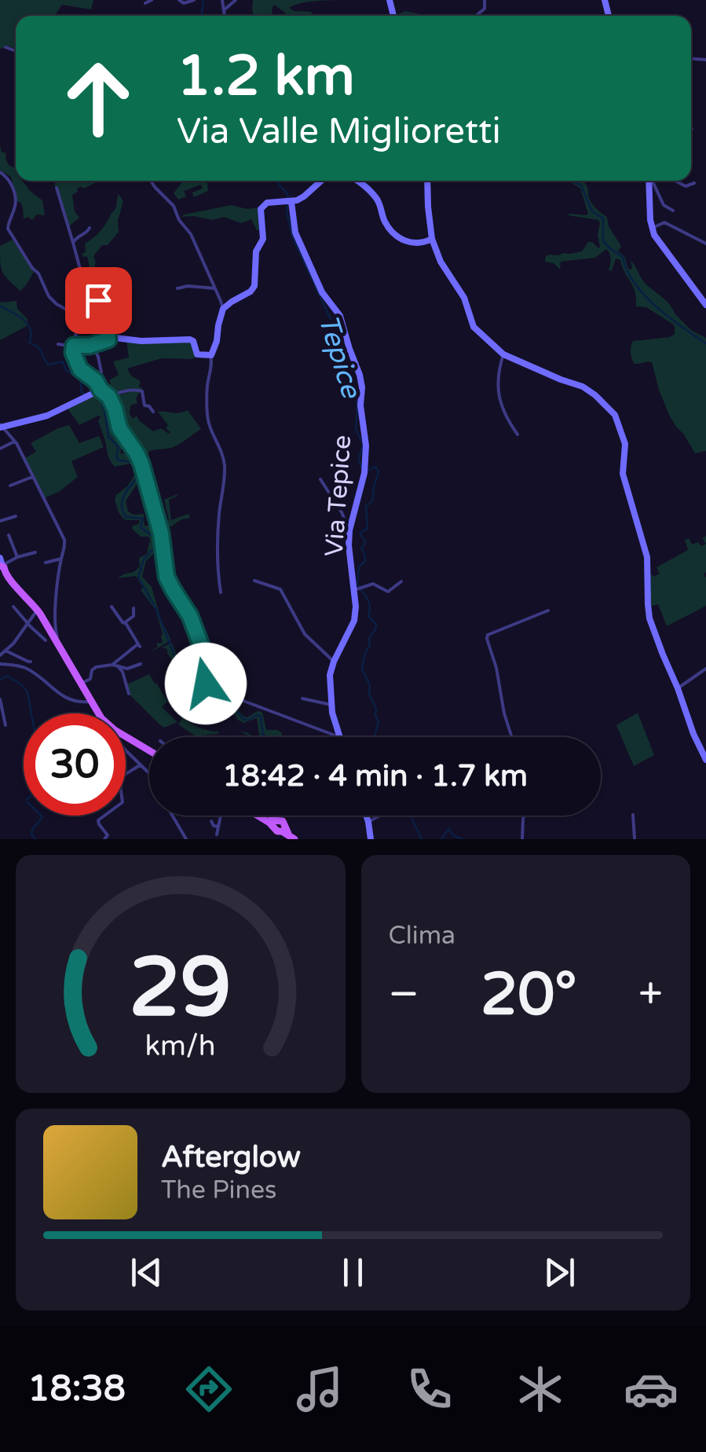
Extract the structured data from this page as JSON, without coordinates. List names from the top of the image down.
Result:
{
  "streets": {
    "street": ["Via Tepice"]
  },
  "water": ["Tepice"],
  "page": {
    "turn": ["1.2 km", "Via Valle Miglioretti"],
    "limit": "30",
    "trip": "18:42 · 4 min · 1.7 km",
    "tile": "Clima",
    "heat": ["−", "20°", "+"],
    "song": ["Afterglow", "The Pines"],
    "tabs": "18:38",
    "gauge": ["29", "km/h"]
  }
}
